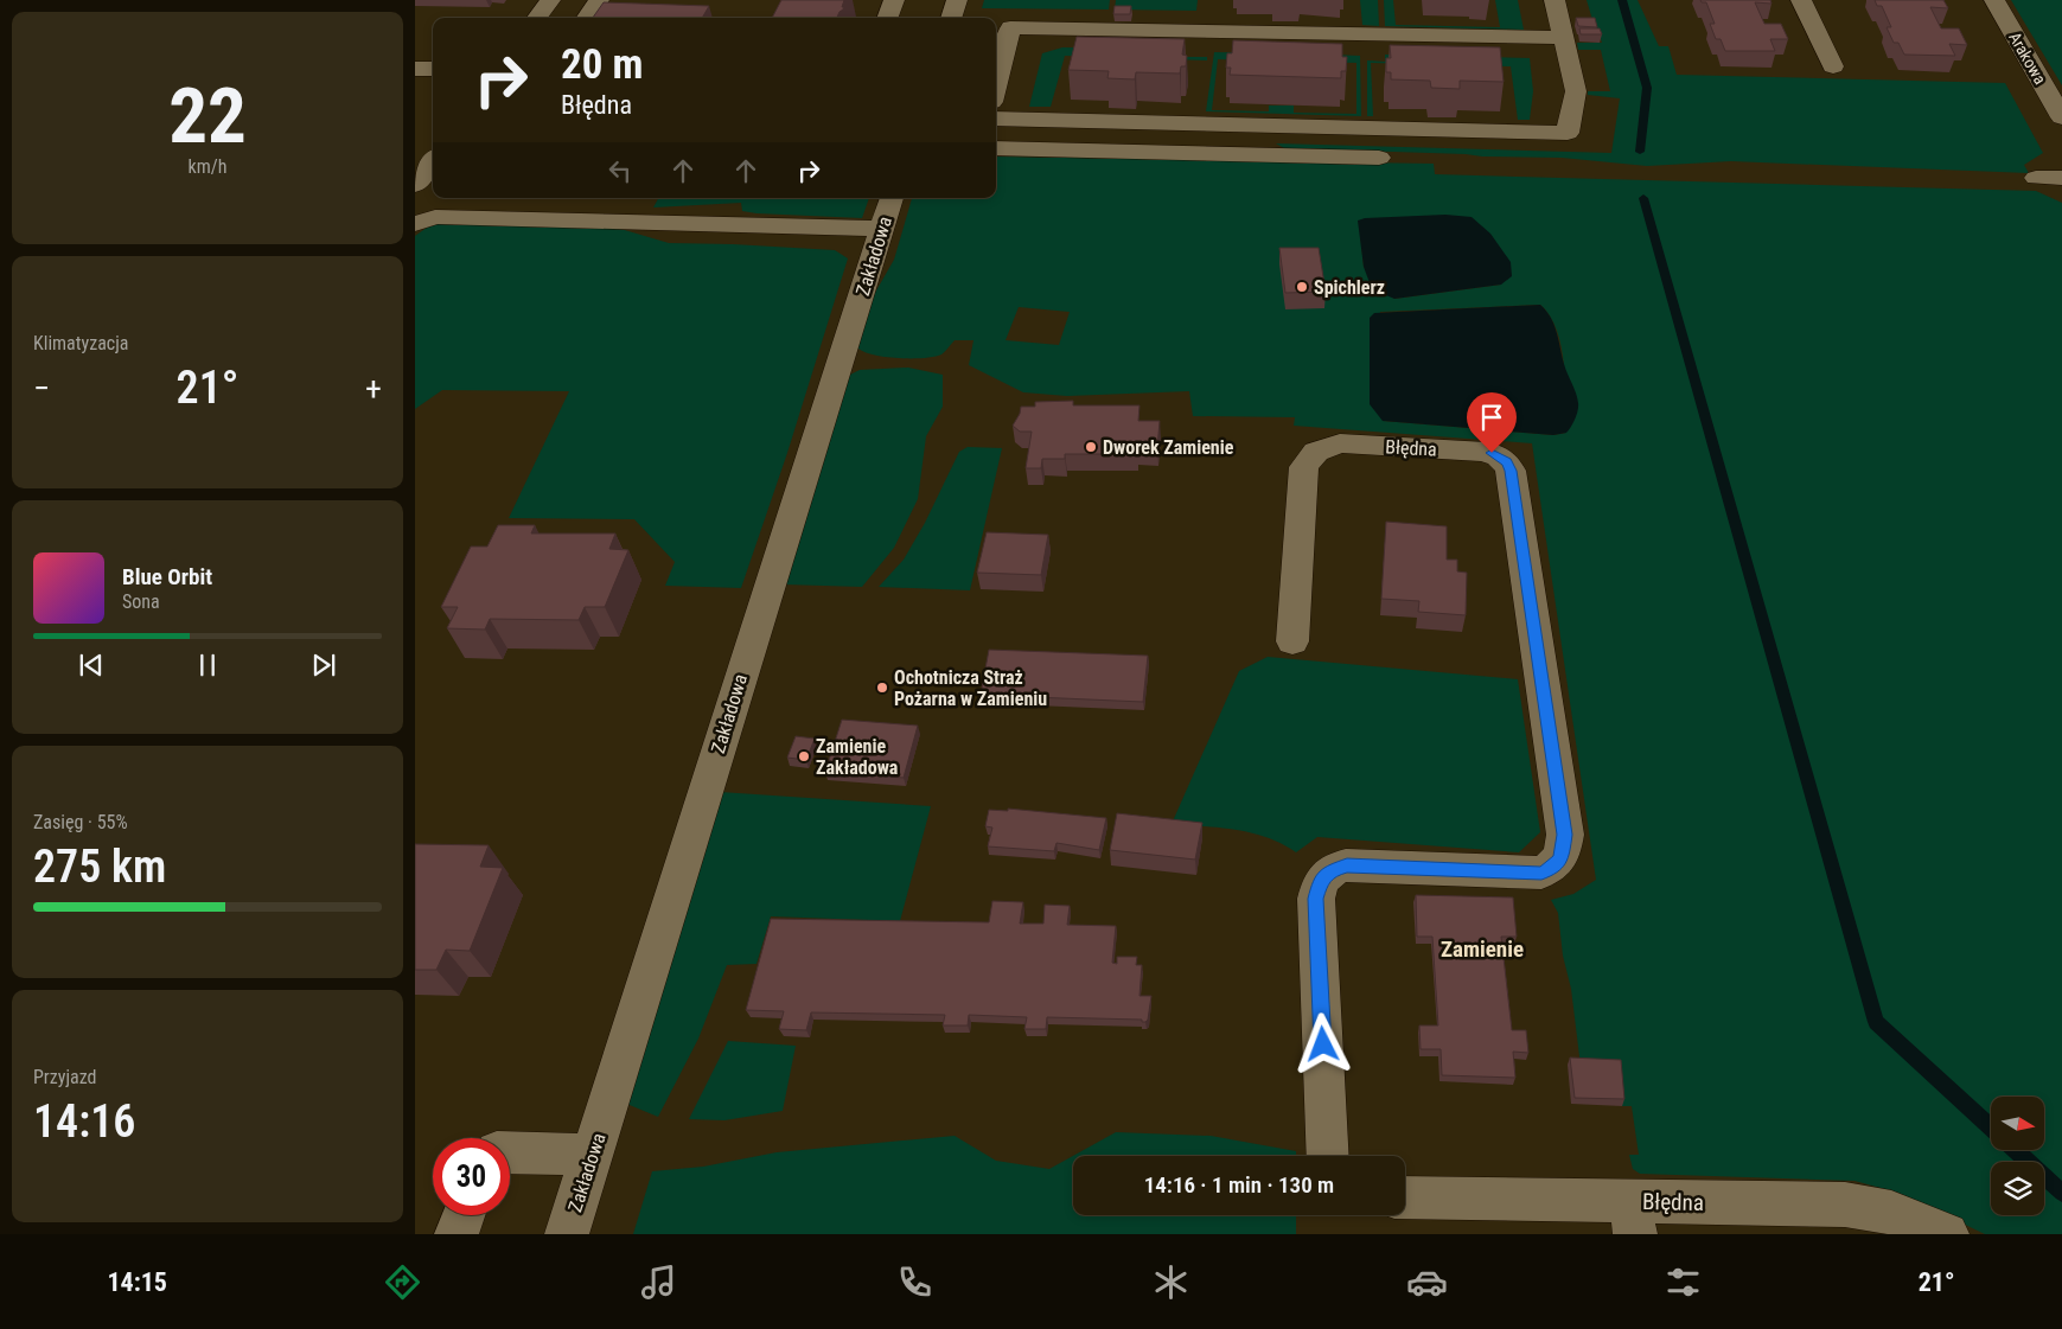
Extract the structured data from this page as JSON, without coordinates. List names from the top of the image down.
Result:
{
  "streets": {
    "street": ["Arakowa", "Zakładowa", "Błędna"]
  },
  "districts": ["Zamienie"],
  "places": [
    "Spichlerz",
    "Dworek Zamienie",
    "Ochotnicza Straż Pożarna w Zamieniu",
    "Zamienie Zakładowa"
  ],
  "north": "right",
  "page": {
    "tile": [
      ["22", "km/h"],
      "Klimatyzacja",
      ["Zasięg · 55%", "275 km"],
      ["Przyjazd", "14:16"]
    ],
    "turn": ["20 m", "Błędna"],
    "heat": ["−", "21°", "+"],
    "song": ["Blue Orbit", "Sona"],
    "limit": "30",
    "trip": "14:16 · 1 min · 130 m",
    "tabs": ["14:15", "21°"]
  }
}
